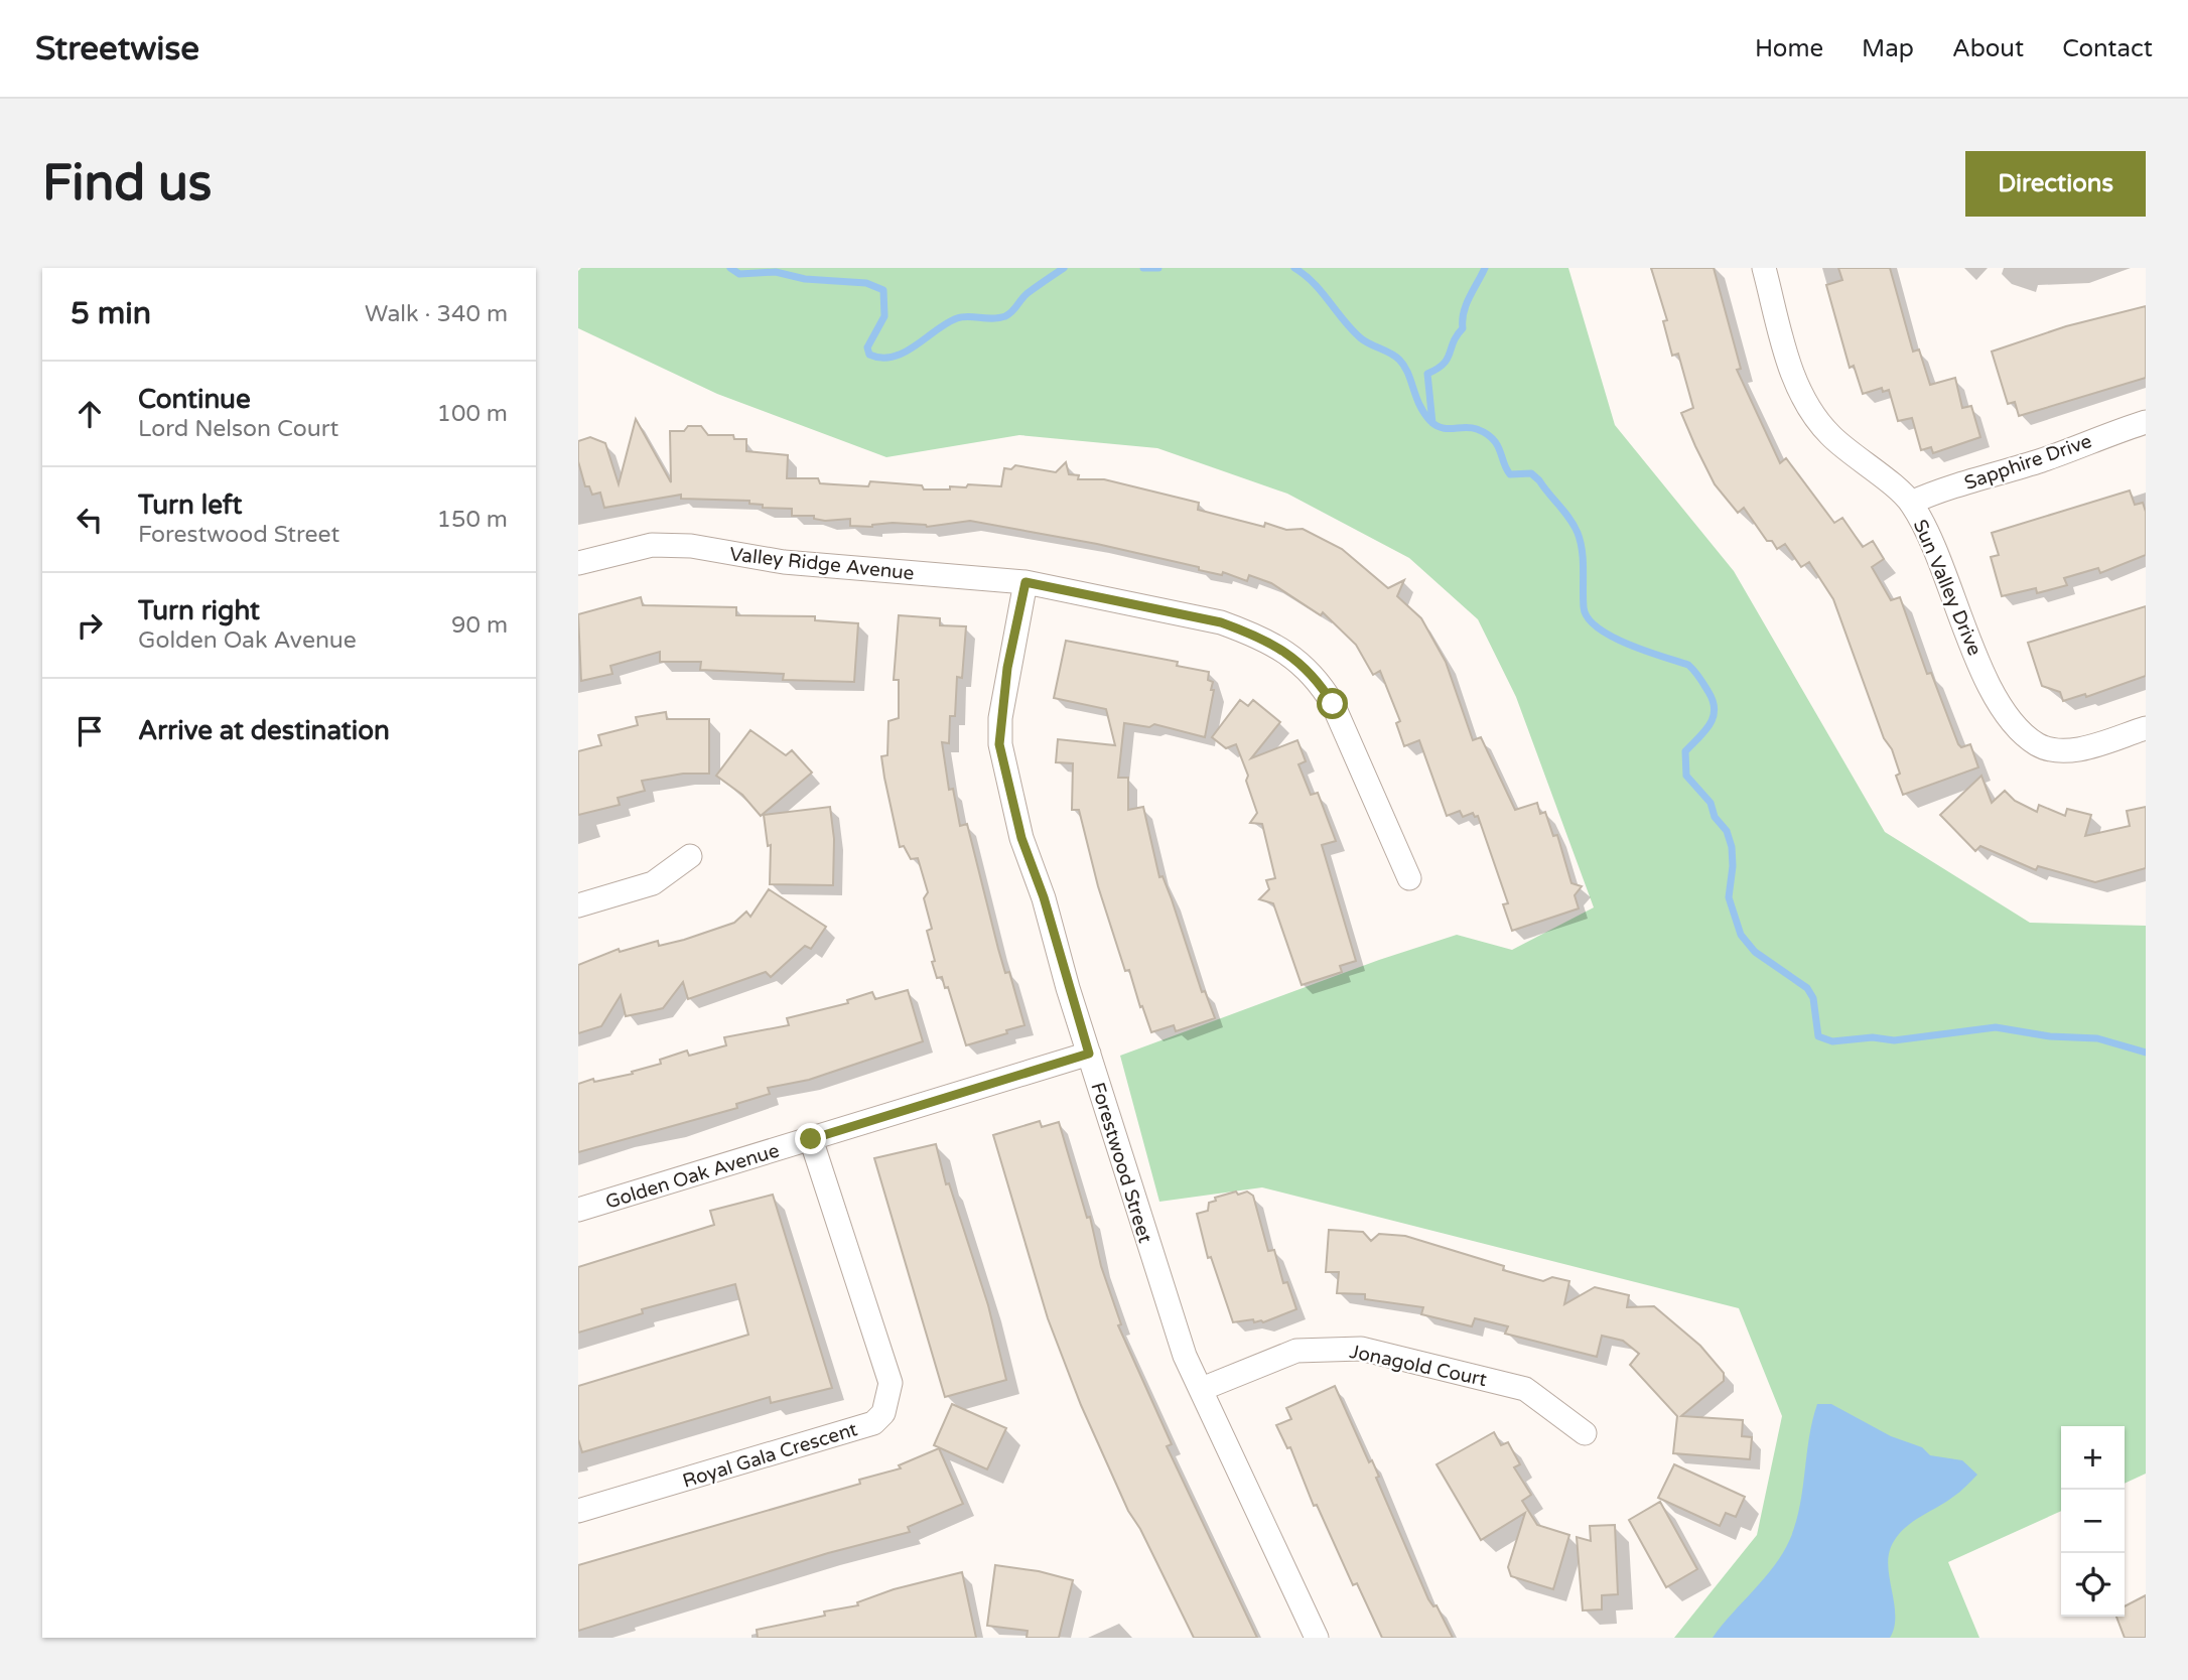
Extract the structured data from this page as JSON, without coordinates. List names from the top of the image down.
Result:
{
  "streets": {
    "street": [
      "Sapphire Drive",
      "Valley Ridge Avenue",
      "Sun Valley Drive",
      "Forestwood Street",
      "Golden Oak Avenue",
      "Jonagold Court",
      "Royal Gala Crescent"
    ]
  },
  "crossings": [
    ["Sapphire Drive", "Sun Valley Drive"],
    ["Valley Ridge Avenue", "Forestwood Street"],
    ["Forestwood Street", "Golden Oak Avenue"],
    ["Forestwood Street", "Jonagold Court"],
    ["Golden Oak Avenue", "Royal Gala Crescent"]
  ],
  "page": {
    "header": "Streetwise",
    "nav": [
      "Home",
      "Map",
      "About",
      "Contact"
    ],
    "buttons": "Directions",
    "title": "Find us",
    "heading": ["5 min", "Walk · 340 m"],
    "list": [
      ["Continue", "Lord Nelson Court", "100 m"],
      ["Turn left", "Forestwood Street", "150 m"],
      ["Turn right", "Golden Oak Avenue", "90 m"],
      "Arrive at destination"
    ],
    "map_buttons": ["+", "−"]
  }
}
